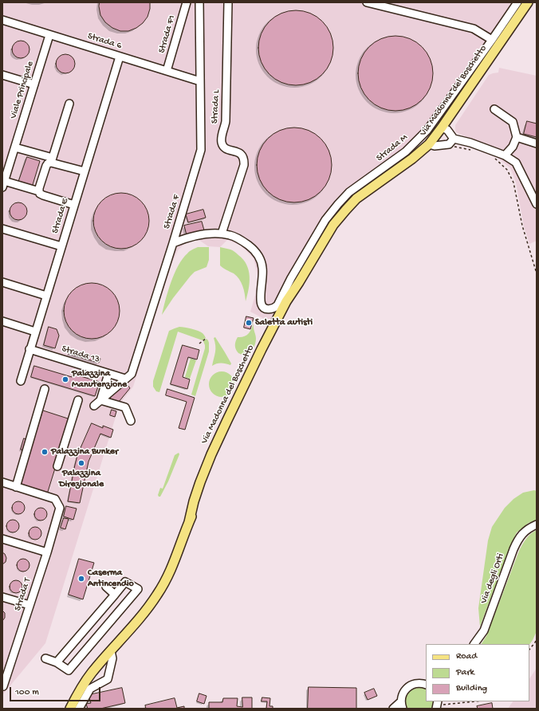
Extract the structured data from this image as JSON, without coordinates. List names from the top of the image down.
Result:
{
  "streets": {
    "main road": ["Via Madonna del Boschetto"],
    "street": [
      "Strada F1",
      "Strada 6",
      "Viale Principale",
      "Strada L",
      "Strada M",
      "Strada F",
      "Strada E",
      "Strada 13",
      "Via degli Orti",
      "Strada T"
    ]
  },
  "crossings": [
    ["Strada F1", "Strada 6"],
    ["Strada 6", "Viale Principale"],
    ["Strada 6", "Strada F"],
    ["Strada 6", "Strada E"],
    ["Strada L", "Strada M"],
    ["Strada F", "Strada 13"],
    ["Strada E", "Strada 13"]
  ],
  "places": [
    "Saletta autisti",
    "Palazzina Manutenzione",
    "Palazzina Bunker",
    "Palazzina Direzionale",
    "Caserma Antincendio"
  ],
  "legend": ["Road", "Park", "Building"],
  "scale_bar": "100 m"
}
